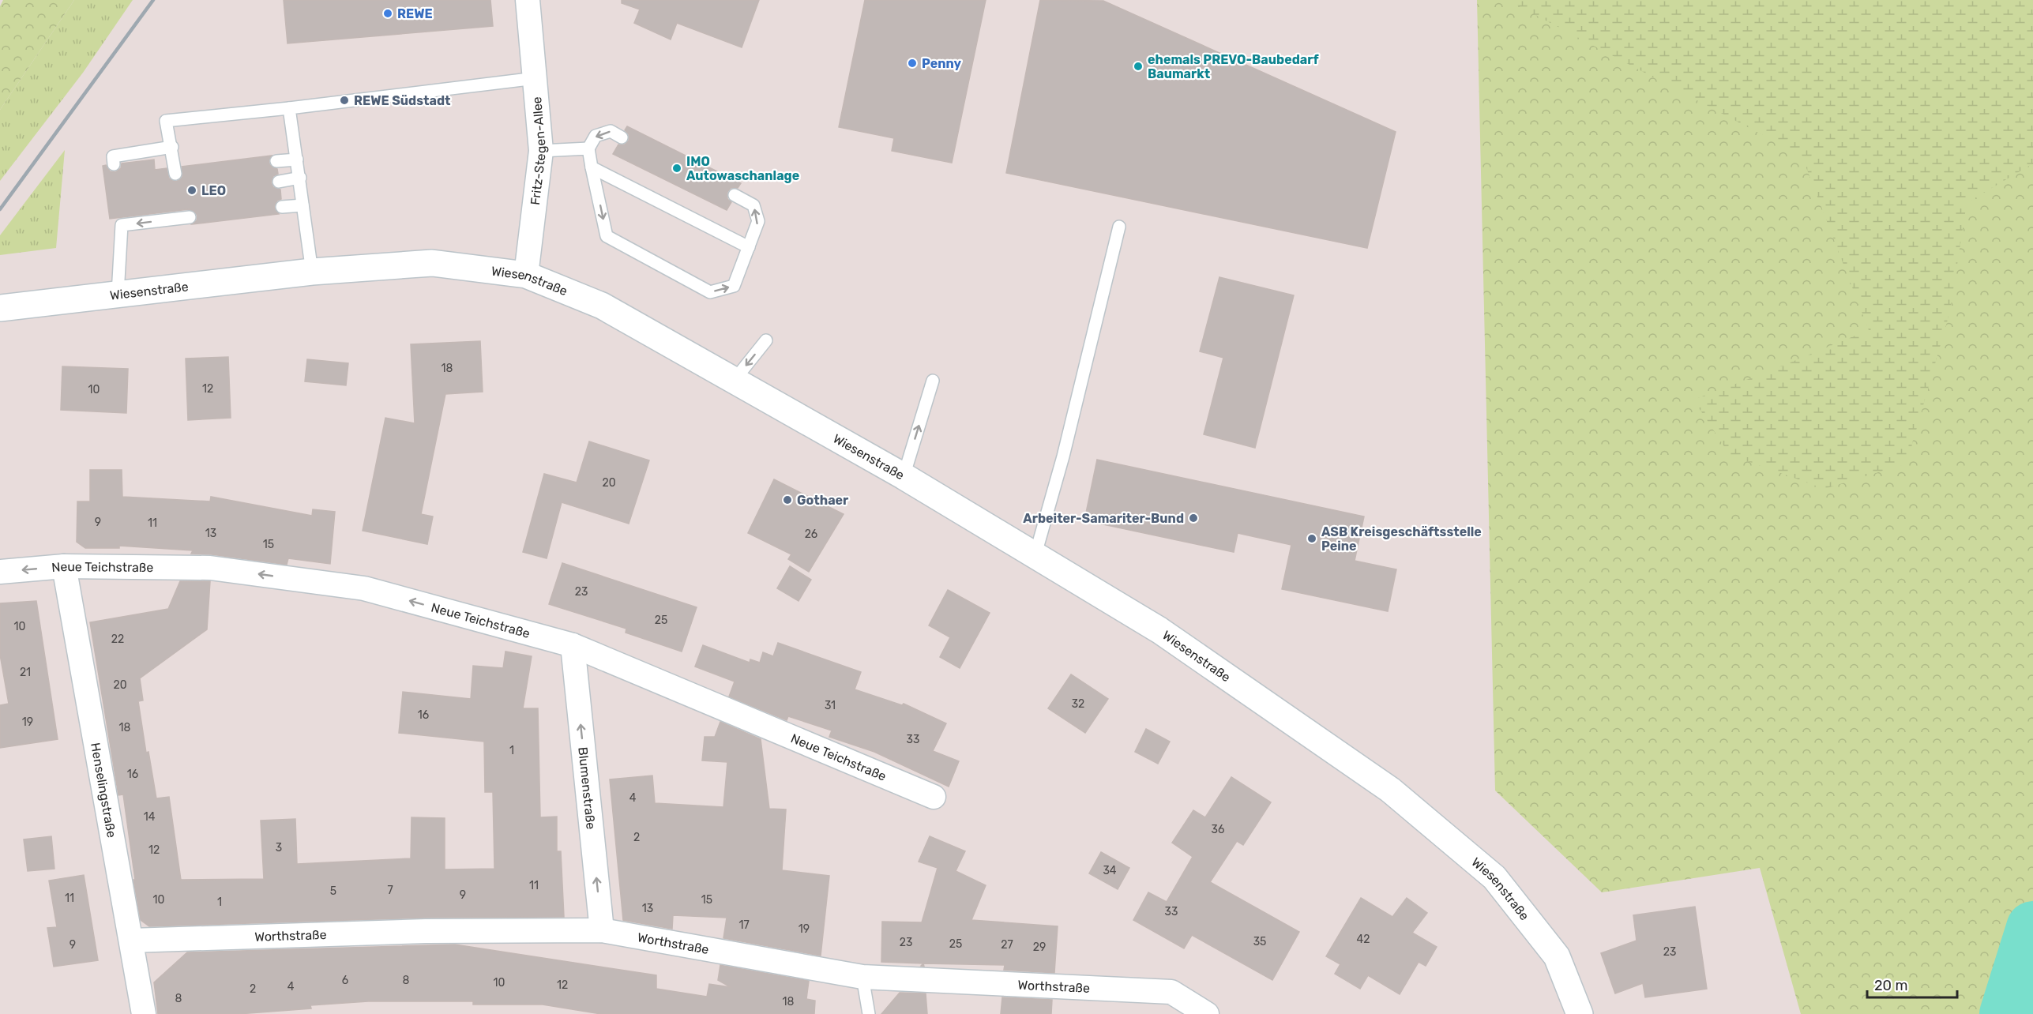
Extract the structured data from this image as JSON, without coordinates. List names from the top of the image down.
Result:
{
  "streets": {
    "street": [
      "Fritz-Stegen-Allee",
      "Wiesenstraße",
      "Neue Teichstraße",
      "Blumenstraße",
      "Henselingstraße",
      "Worthstraße"
    ]
  },
  "crossings": [
    ["Fritz-Stegen-Allee", "Wiesenstraße"],
    ["Neue Teichstraße", "Blumenstraße"],
    ["Neue Teichstraße", "Henselingstraße"],
    ["Blumenstraße", "Worthstraße"],
    ["Henselingstraße", "Worthstraße"]
  ],
  "one_way": ["Neue Teichstraße", "Blumenstraße"],
  "places": [
    "REWE",
    "Penny",
    "ehemals PREVO-Baubedarf Baumarkt",
    "REWE Südstadt",
    "IMO Autowaschanlage",
    "LEO",
    "Gothaer",
    "Arbeiter-Samariter-Bund",
    "ASB Kreisgeschäftsstelle Peine"
  ],
  "house_numbers": [
    "18",
    "12",
    "10",
    "20",
    "9",
    "11",
    "13",
    "26",
    "15",
    "23",
    "25",
    "10",
    "22",
    "21",
    "20",
    "32",
    "31",
    "16",
    "19",
    "18",
    "33",
    "1",
    "16",
    "4",
    "14",
    "36",
    "2",
    "3",
    "12",
    "34",
    "11",
    "7",
    "5",
    "9",
    "11",
    "10",
    "15",
    "1",
    "13",
    "33",
    "17",
    "19",
    "42",
    "35",
    "23",
    "25",
    "9",
    "27",
    "29",
    "23",
    "6",
    "8",
    "10",
    "12",
    "4",
    "2",
    "8",
    "18"
  ],
  "scale_bar": "20 m"
}
